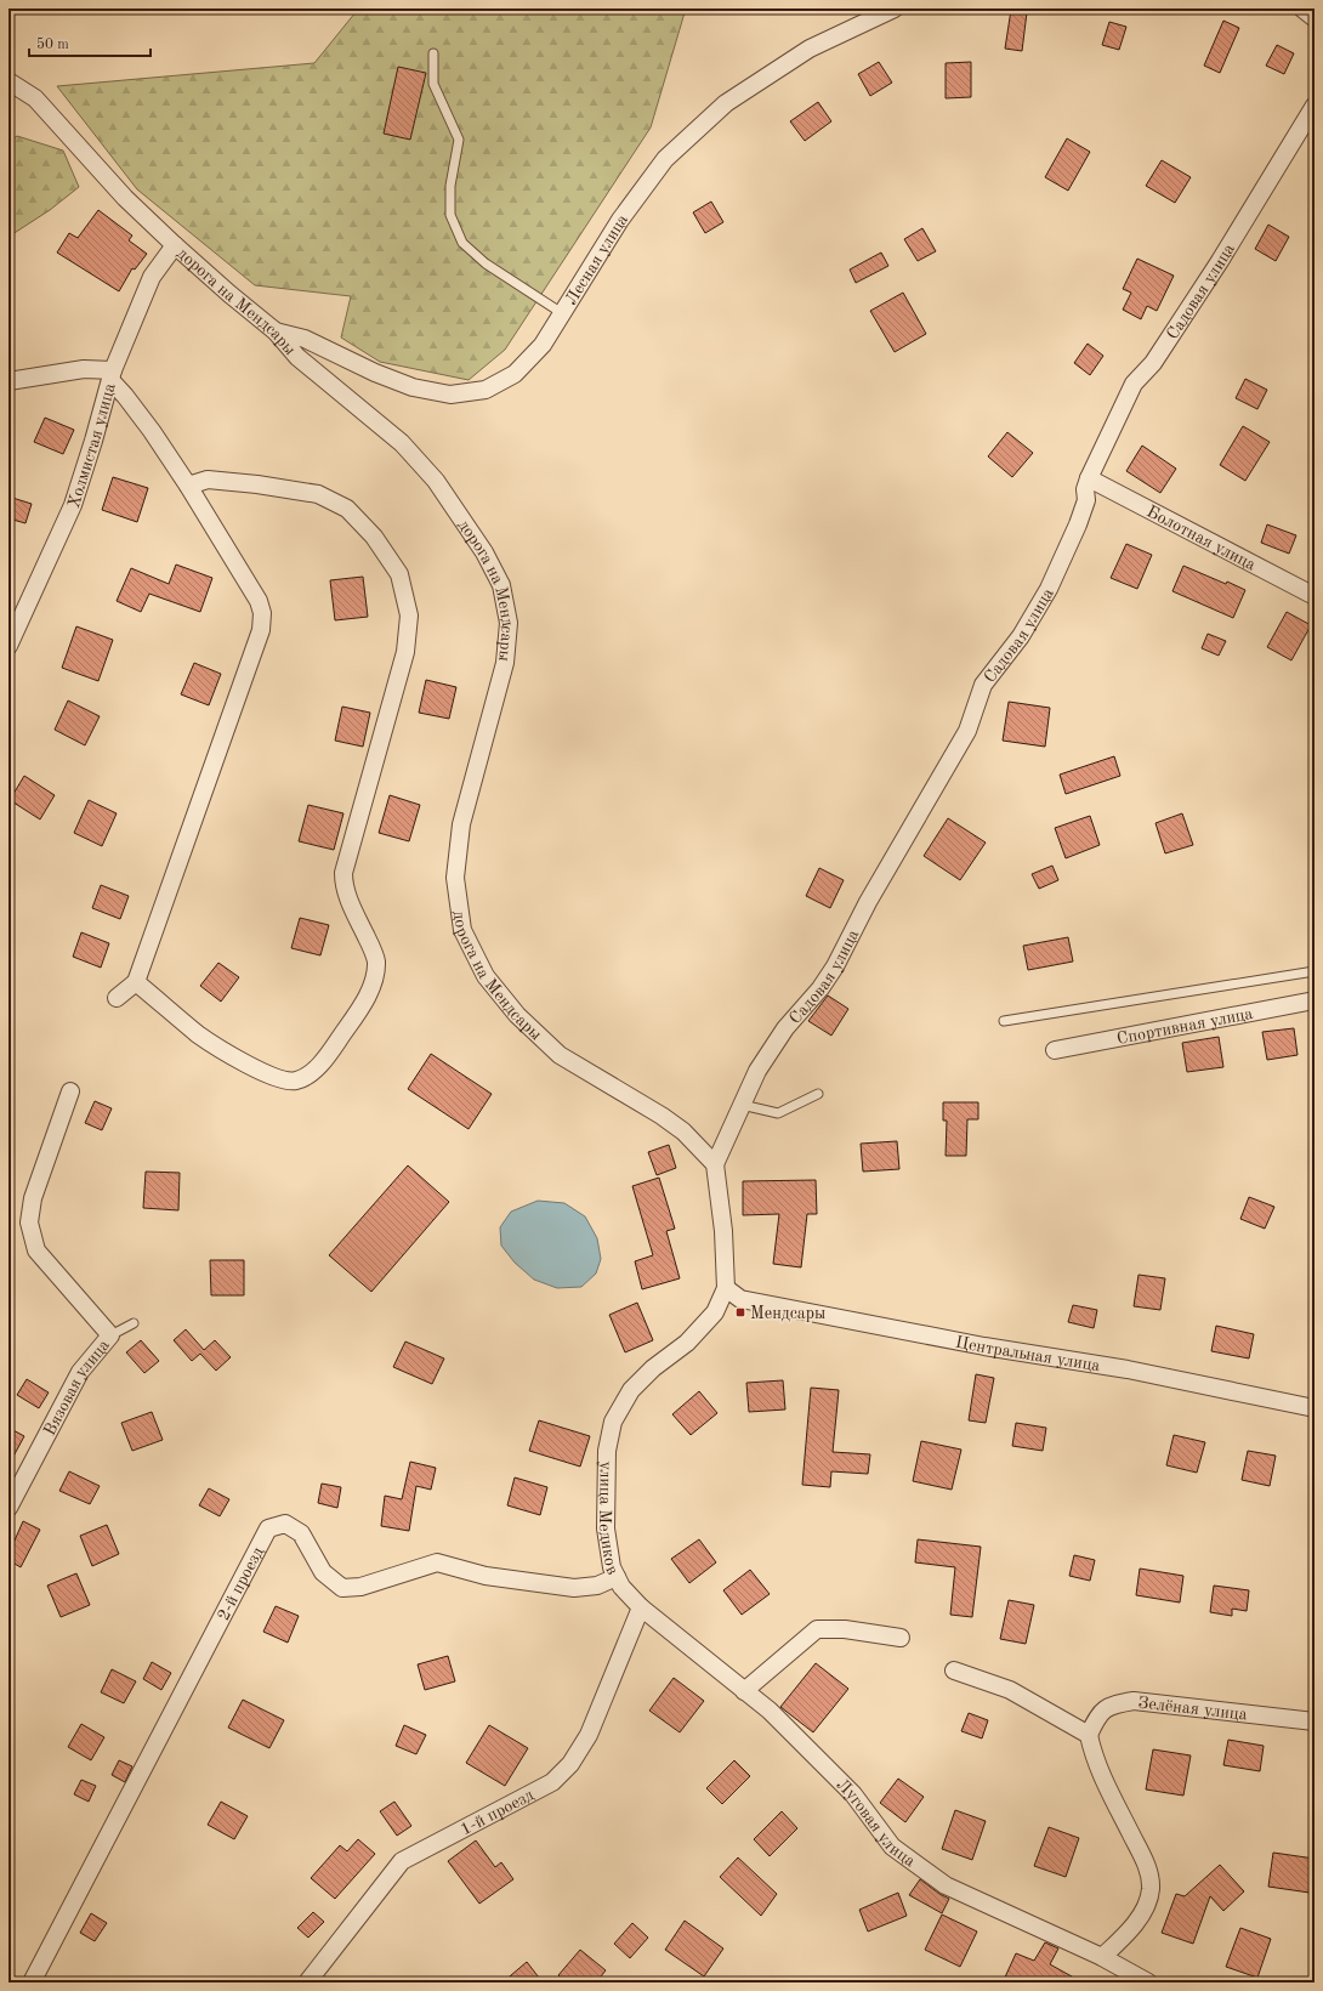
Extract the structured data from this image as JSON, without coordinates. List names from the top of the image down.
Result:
{
  "streets": {
    "street": [
      "Лесная улица",
      "Садовая улица",
      "дорога на Мендсары",
      "Холмистая улица",
      "Болотная улица",
      "Спортивная улица",
      "Центральная улица",
      "Вязовая улица",
      "улица Медиков",
      "2-й проезд",
      "Зелёная улица",
      "1-й проезд",
      "Луговая улица"
    ]
  },
  "crossings": [
    ["Лесная улица", "дорога на Мендсары"],
    ["Садовая улица", "дорога на Мендсары"],
    ["Садовая улица", "Болотная улица"],
    ["дорога на Мендсары", "Холмистая улица"],
    ["Центральная улица", "улица Медиков"],
    ["улица Медиков", "2-й проезд"],
    ["улица Медиков", "1-й проезд"],
    ["улица Медиков", "Луговая улица"],
    ["1-й проезд", "Луговая улица"]
  ],
  "places": {
    "transit": ["Мендсары"]
  },
  "scale_bar": "50 m"
}
